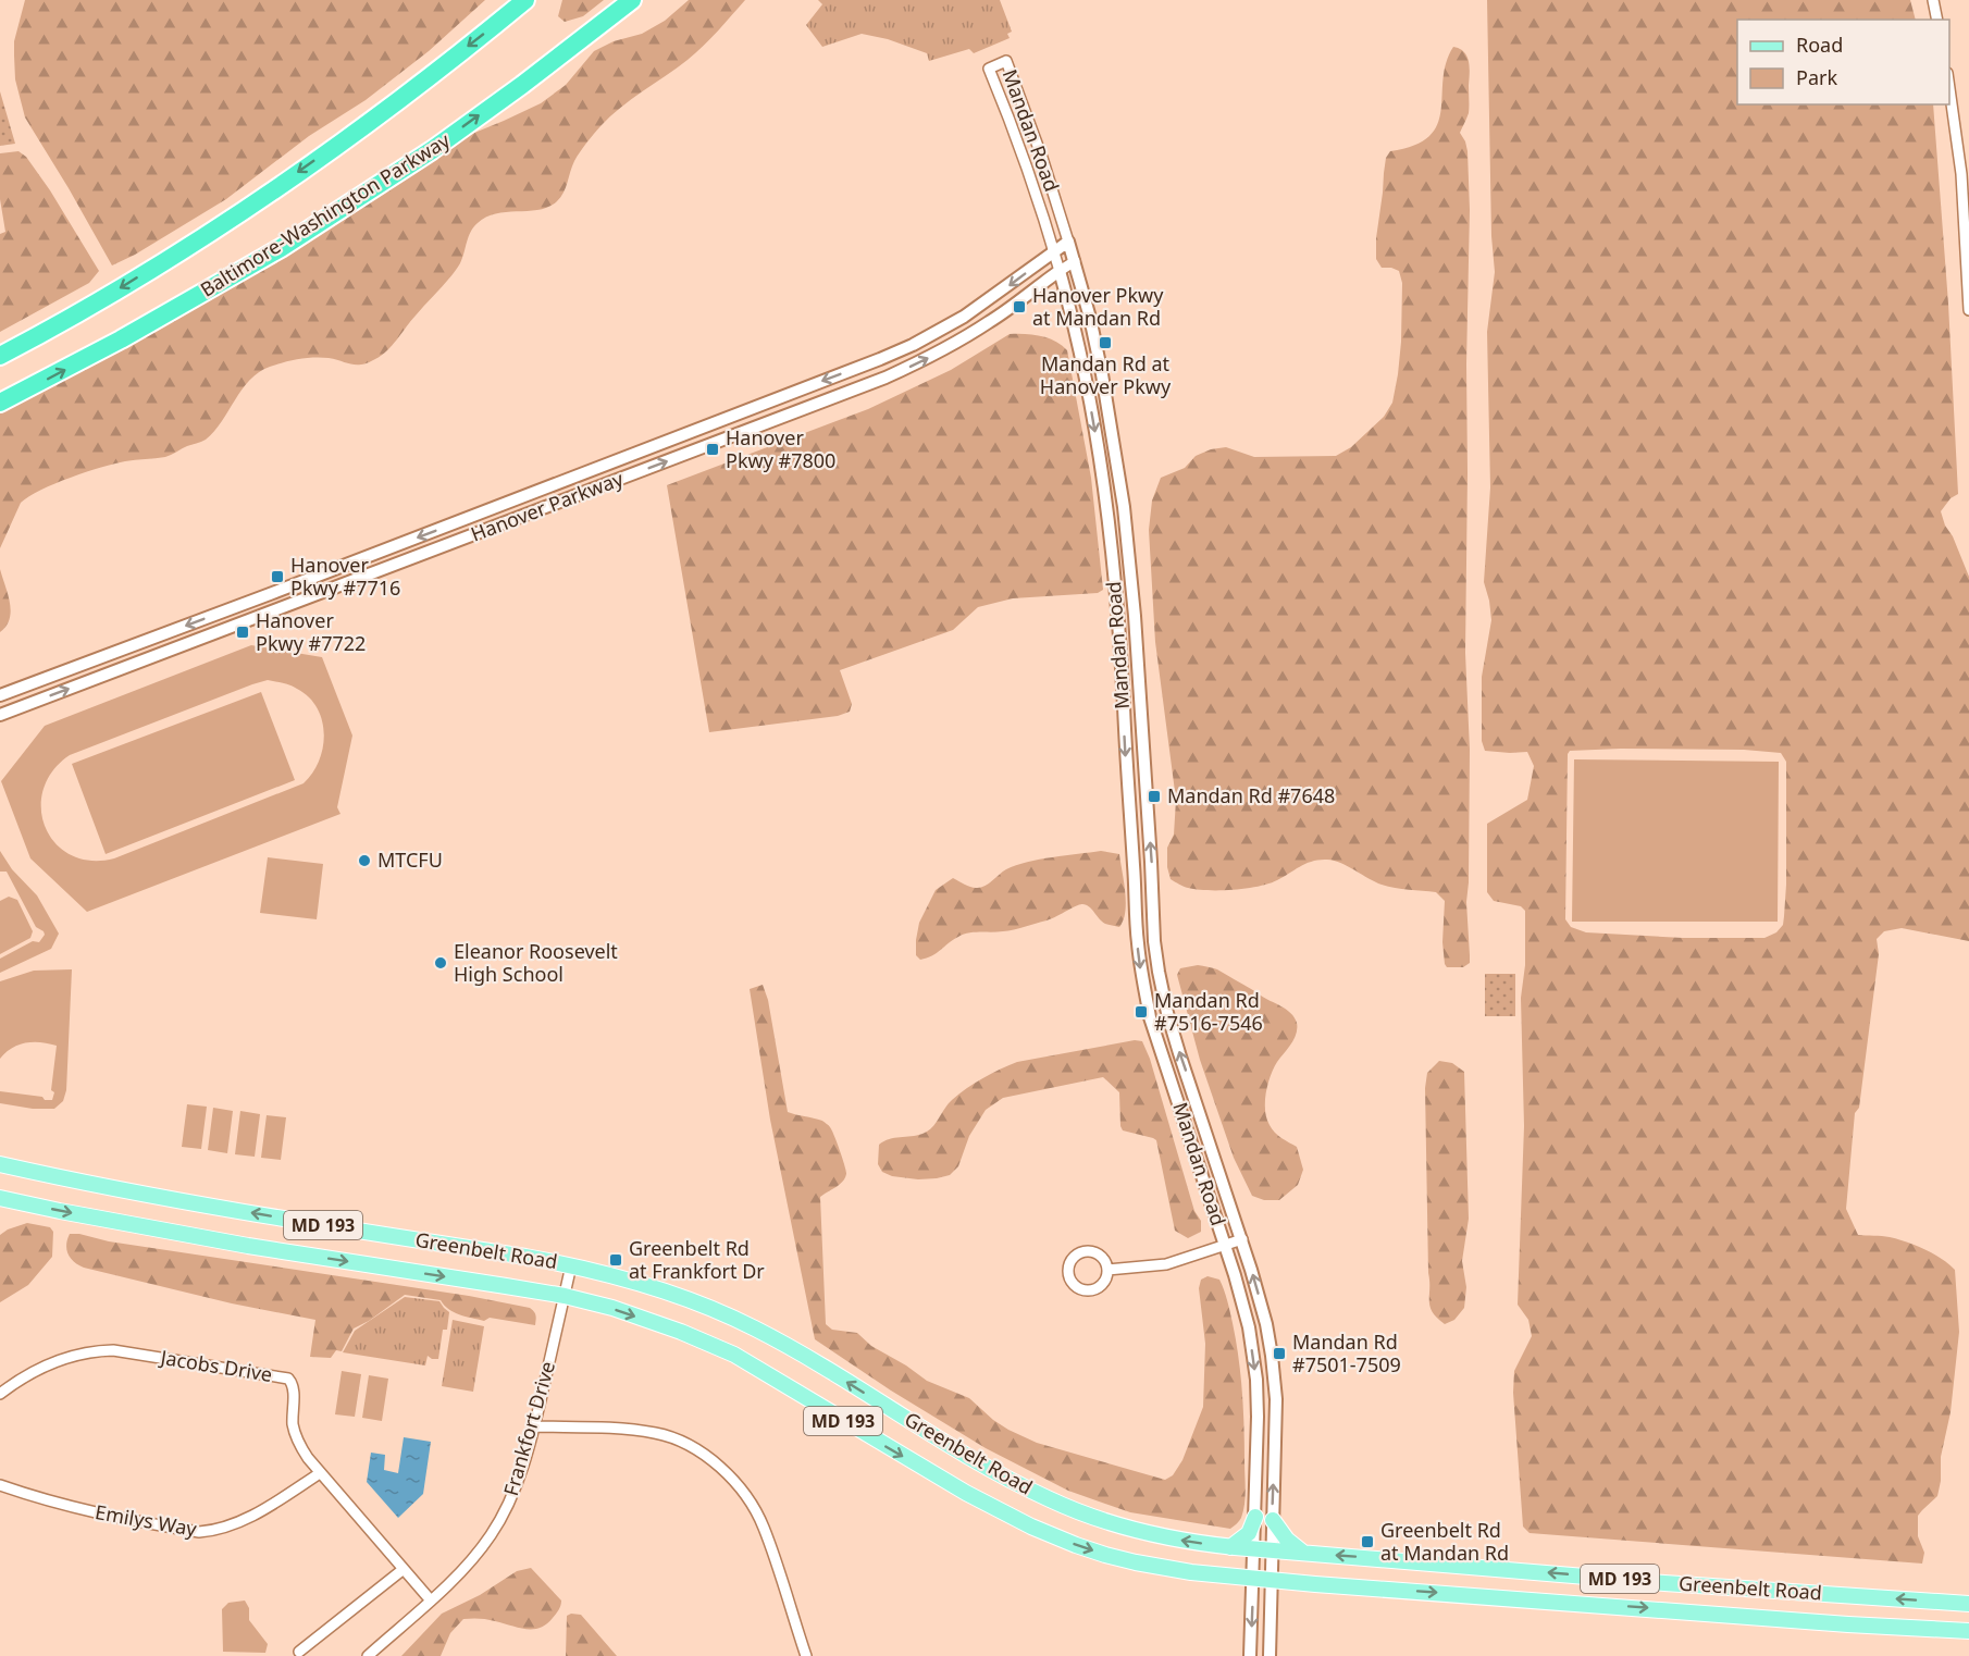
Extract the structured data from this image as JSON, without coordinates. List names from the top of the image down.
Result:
{
  "streets": {
    "highway": ["Baltimore-Washington Parkway"],
    "main road": ["MD 193", "Greenbelt Road"],
    "street": [
      "Mandan Road",
      "Hanover Parkway",
      "Jacobs Drive",
      "Frankfort Drive",
      "Emilys Way"
    ]
  },
  "crossings": [
    ["Mandan Road", "Hanover Parkway"],
    ["Mandan Road", "Greenbelt Road"],
    ["Greenbelt Road", "Frankfort Drive"],
    ["Jacobs Drive", "Frankfort Drive"],
    ["Jacobs Drive", "Emilys Way"]
  ],
  "places": {
    "transit": [
      "Hanover Pkwy at Mandan Rd",
      "Mandan Rd at Hanover Pkwy",
      "Hanover Pkwy #7800",
      "Hanover Pkwy #7716",
      "Hanover Pkwy #7722",
      "Mandan Rd #7648",
      "Mandan Rd #7516-7546",
      "Greenbelt Rd at Frankfort Dr",
      "Mandan Rd #7501-7509",
      "Greenbelt Rd at Mandan Rd"
    ],
    "other": ["MTCFU", "Eleanor Roosevelt High School"]
  },
  "legend": ["Road", "Park"]
}
